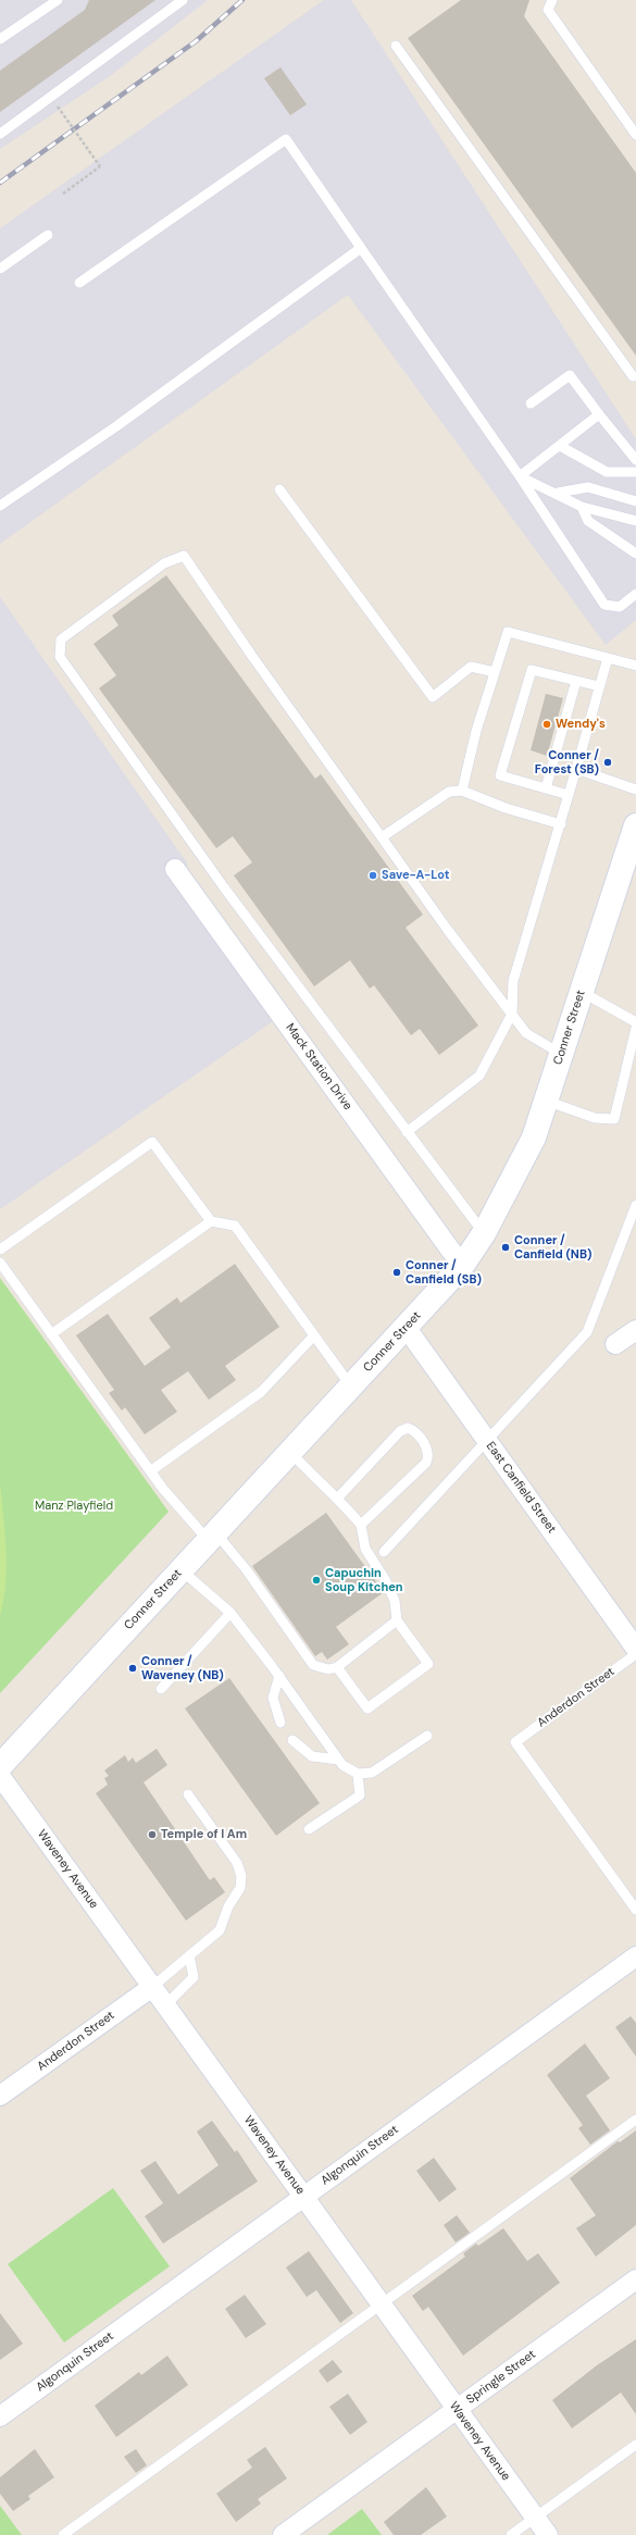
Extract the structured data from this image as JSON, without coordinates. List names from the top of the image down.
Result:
{
  "streets": {
    "main road": ["Conner Street"],
    "street": [
      "Mack Station Drive",
      "East Canfield Street",
      "Anderdon Street",
      "Waveney Avenue",
      "Algonquin Street",
      "Springle Street"
    ]
  },
  "crossings": [
    ["Conner Street", "Mack Station Drive"],
    ["Conner Street", "East Canfield Street"],
    ["Anderdon Street", "Waveney Avenue"],
    ["Waveney Avenue", "Algonquin Street"],
    ["Waveney Avenue", "Springle Street"]
  ],
  "parks": ["Manz Playfield"],
  "places": [
    "Wendy's",
    "Conner / Forest (SB)",
    "Save-A-Lot",
    "Conner / Canfield (NB)",
    "Conner / Canfield (SB)",
    "Capuchin Soup Kitchen",
    "Conner / Waveney (NB)",
    "Temple of I Am"
  ]
}
